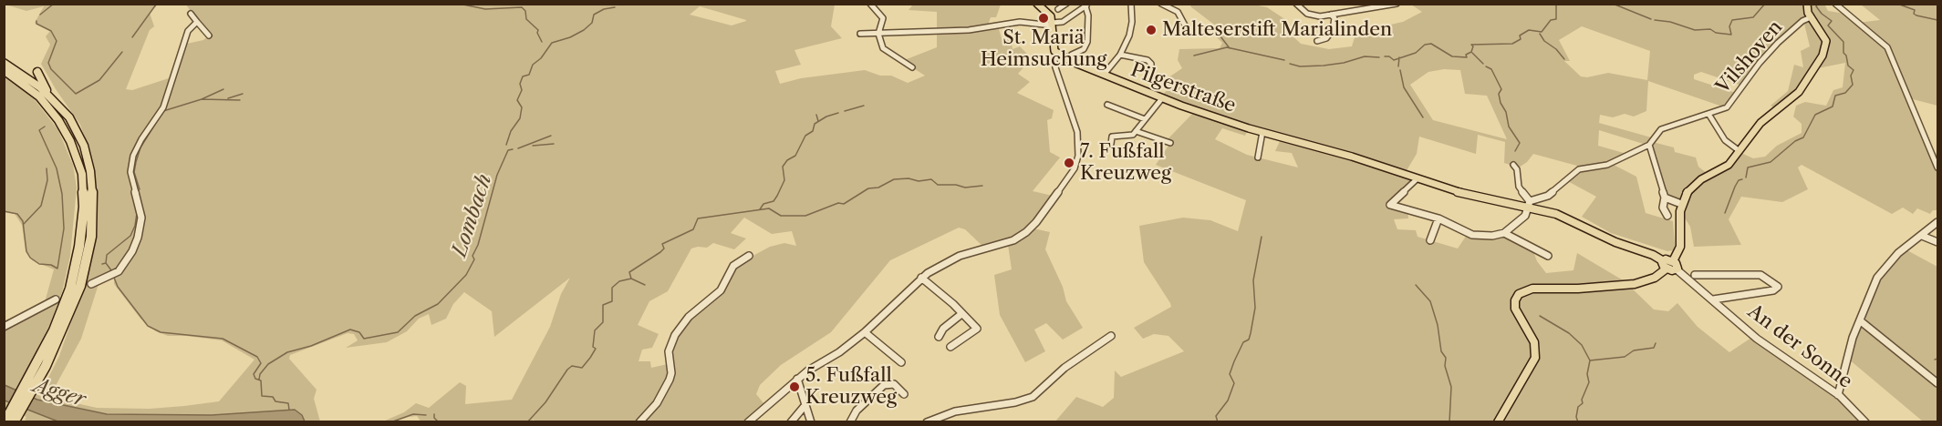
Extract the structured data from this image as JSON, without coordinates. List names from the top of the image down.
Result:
{
  "streets": {
    "main road": ["Pilgerstraße"],
    "street": ["Vilshoven", "An der Sonne"]
  },
  "crossings": [
    ["Vilshoven", "Pilgerstraße"]
  ],
  "water": ["Lombach", "Agger"],
  "places": [
    "St. Mariä Heimsuchung",
    "Malteserstift Marialinden",
    "7. Fußfall Kreuzweg",
    "5. Fußfall Kreuzweg"
  ]
}
